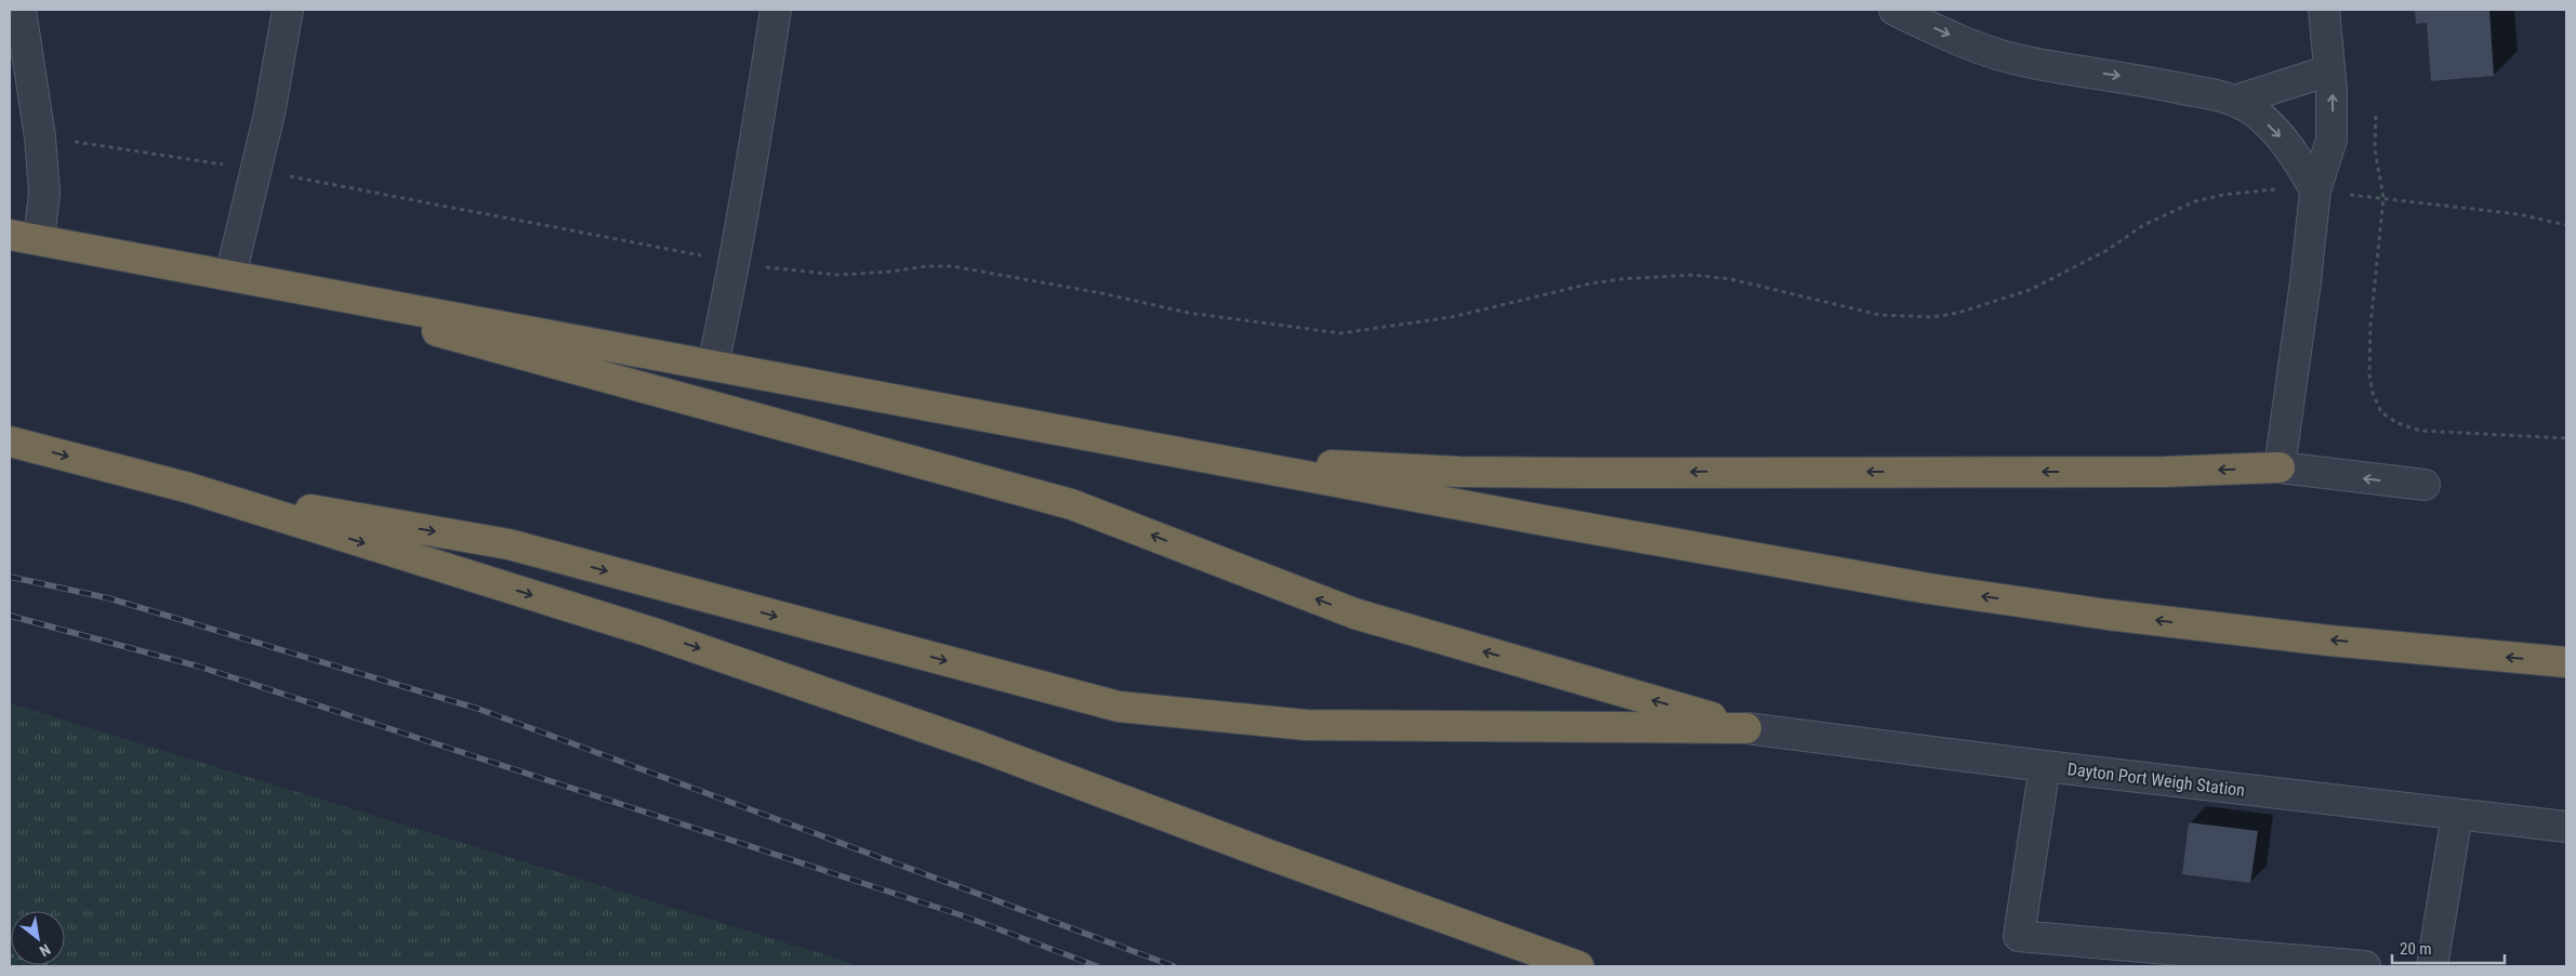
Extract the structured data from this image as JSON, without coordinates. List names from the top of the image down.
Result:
{
  "streets": {
    "lane": ["Dayton Port Weigh Station"]
  },
  "scale_bar": "20 m",
  "north": "bottom right"
}
